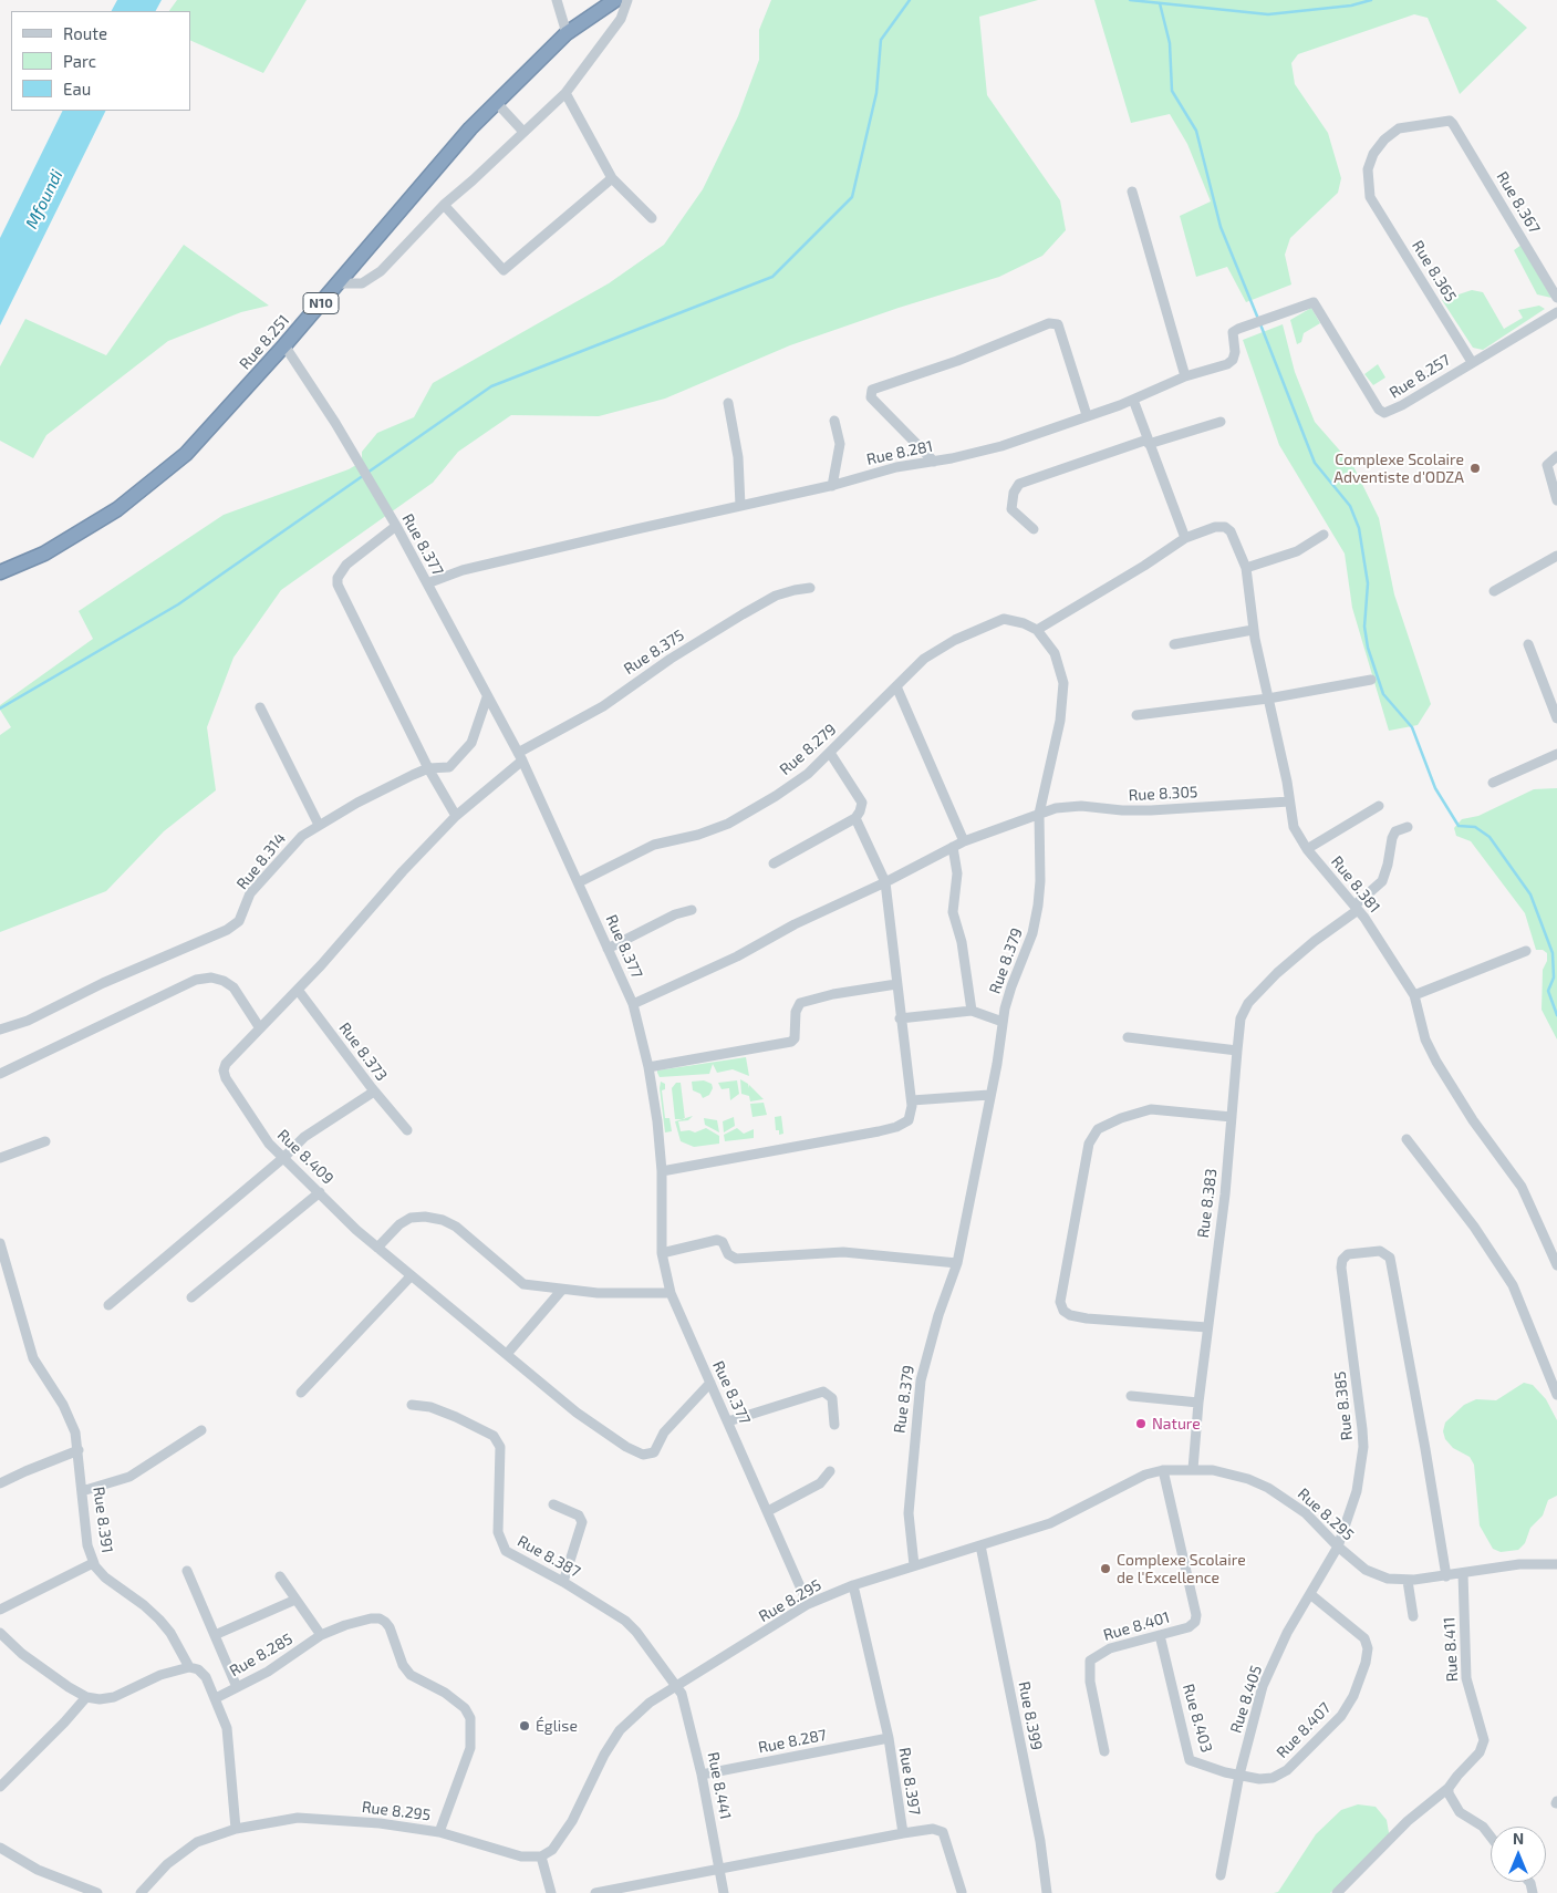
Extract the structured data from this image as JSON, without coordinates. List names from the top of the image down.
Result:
{
  "streets": {
    "highway": ["N10", "Rue 8.251"],
    "street": [
      "Rue 8.367",
      "Rue 8.365",
      "Rue 8.257",
      "Rue 8.281",
      "Rue 8.377",
      "Rue 8.375",
      "Rue 8.279",
      "Rue 8.305",
      "Rue 8.314",
      "Rue 8.381",
      "Rue 8.379",
      "Rue 8.373",
      "Rue 8.409",
      "Rue 8.383",
      "Rue 8.385",
      "Rue 8.295",
      "Rue 8.391",
      "Rue 8.387",
      "Rue 8.401",
      "Rue 8.411",
      "Rue 8.285",
      "Rue 8.405",
      "Rue 8.399",
      "Rue 8.403",
      "Rue 8.407",
      "Rue 8.287",
      "Rue 8.397",
      "Rue 8.441"
    ]
  },
  "crossings": [
    ["Rue 8.367", "Rue 8.365"],
    ["Rue 8.365", "Rue 8.257"],
    ["Rue 8.251", "Rue 8.377"],
    ["Rue 8.257", "Rue 8.281"],
    ["Rue 8.281", "Rue 8.377"],
    ["Rue 8.377", "Rue 8.375"],
    ["Rue 8.377", "Rue 8.279"],
    ["Rue 8.377", "Rue 8.305"],
    ["Rue 8.377", "Rue 8.314"],
    ["Rue 8.377", "Rue 8.409"],
    ["Rue 8.377", "Rue 8.295"],
    ["Rue 8.375", "Rue 8.409"],
    ["Rue 8.279", "Rue 8.379"],
    ["Rue 8.305", "Rue 8.381"],
    ["Rue 8.305", "Rue 8.379"],
    ["Rue 8.381", "Rue 8.383"],
    ["Rue 8.379", "Rue 8.295"],
    ["Rue 8.373", "Rue 8.409"],
    ["Rue 8.383", "Rue 8.295"],
    ["Rue 8.385", "Rue 8.295"],
    ["Rue 8.385", "Rue 8.405"],
    ["Rue 8.295", "Rue 8.391"],
    ["Rue 8.295", "Rue 8.387"],
    ["Rue 8.295", "Rue 8.401"],
    ["Rue 8.295", "Rue 8.411"],
    ["Rue 8.295", "Rue 8.285"],
    ["Rue 8.295", "Rue 8.405"],
    ["Rue 8.295", "Rue 8.399"],
    ["Rue 8.295", "Rue 8.397"],
    ["Rue 8.295", "Rue 8.441"],
    ["Rue 8.391", "Rue 8.285"],
    ["Rue 8.387", "Rue 8.441"],
    ["Rue 8.401", "Rue 8.403"],
    ["Rue 8.405", "Rue 8.403"],
    ["Rue 8.405", "Rue 8.407"],
    ["Rue 8.403", "Rue 8.407"],
    ["Rue 8.287", "Rue 8.397"],
    ["Rue 8.287", "Rue 8.441"],
    ["Rue 8.397", "Rue 8.441"]
  ],
  "water": ["Mfoundi"],
  "places": [
    "Complexe Scolaire Adventiste d'ODZA",
    "Nature",
    "Complexe Scolaire de l'Excellence",
    "Église"
  ],
  "legend": ["Route", "Parc", "Eau"],
  "north": "top"
}
